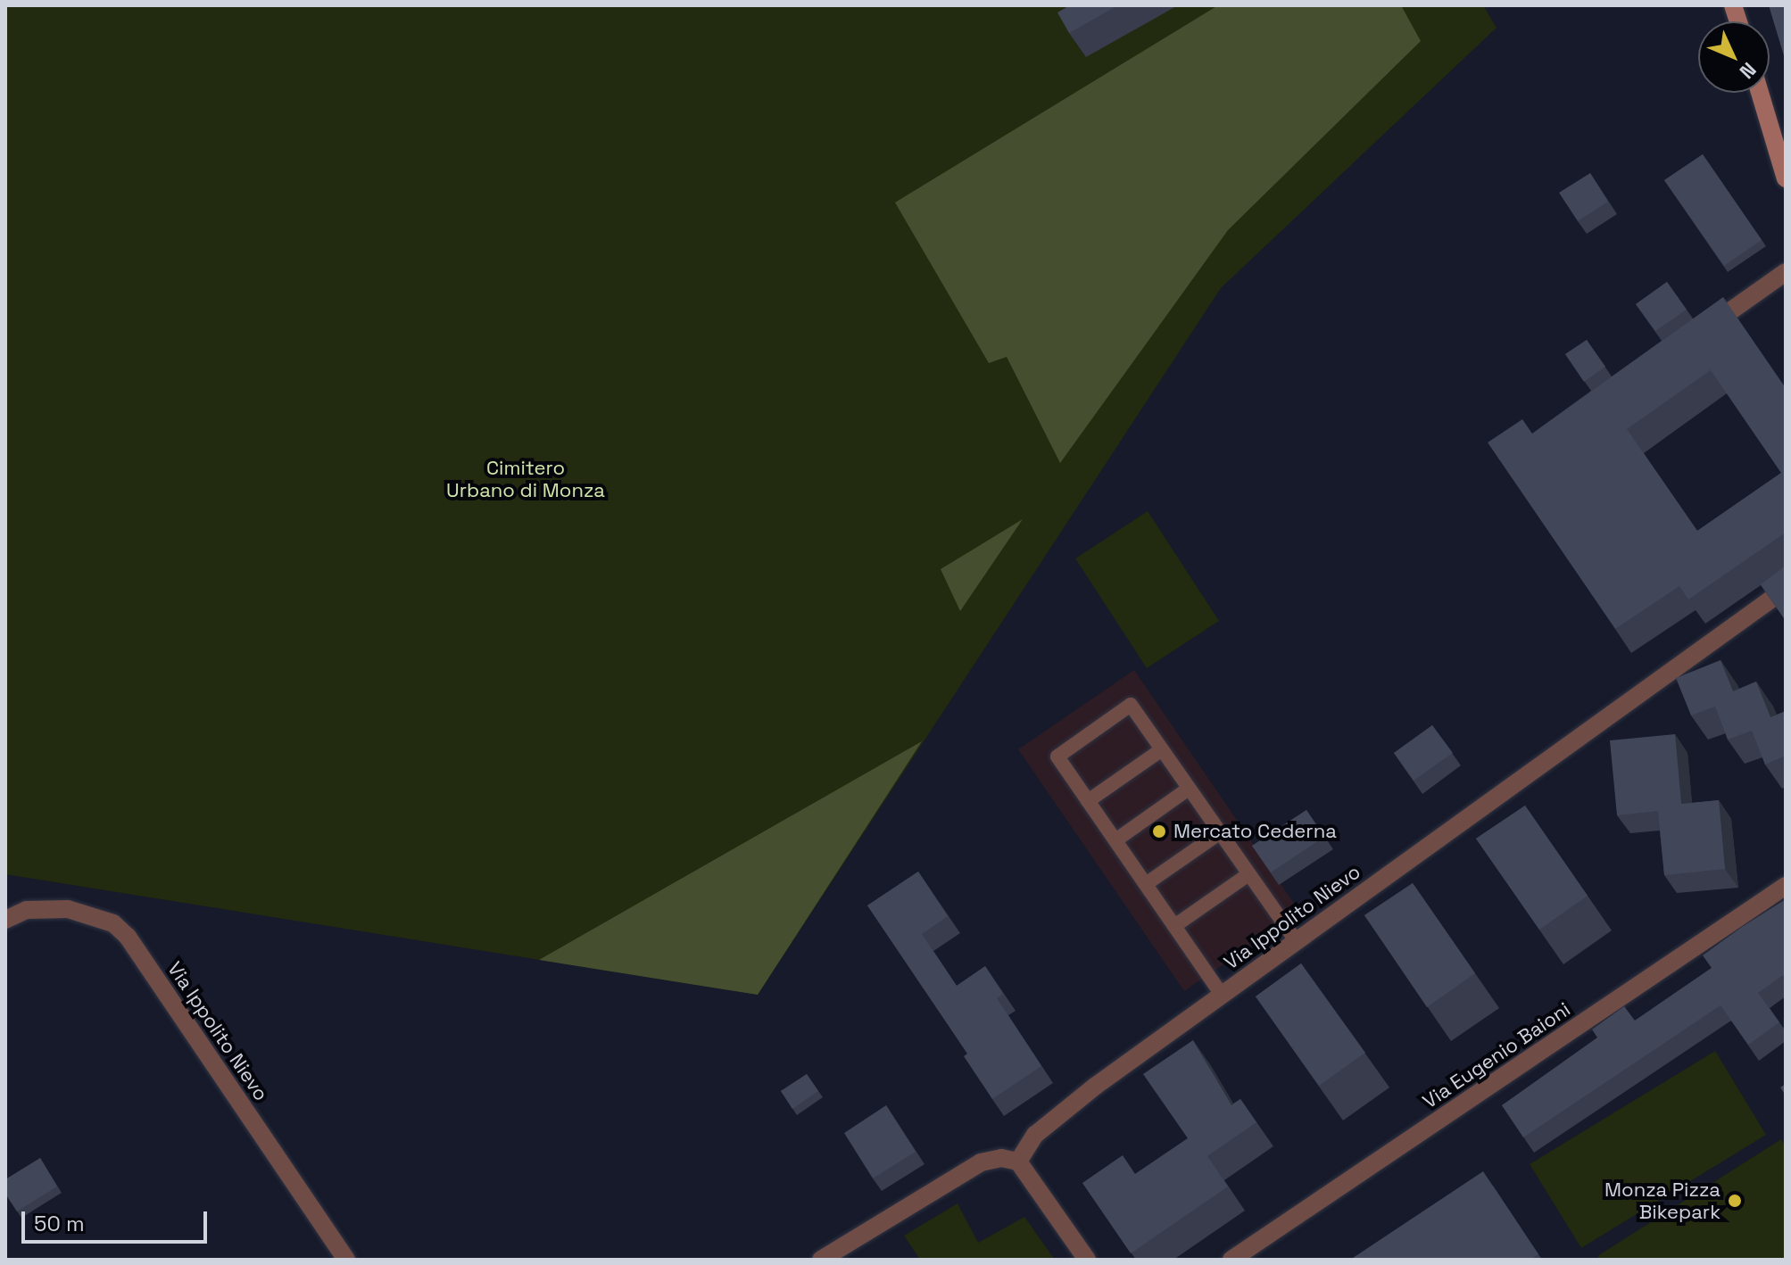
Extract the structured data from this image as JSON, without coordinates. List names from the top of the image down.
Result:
{
  "streets": {
    "street": ["Via Ippolito Nievo", "Via Eugenio Baioni"]
  },
  "parks": ["Cimitero Urbano di Monza"],
  "places": ["Mercato Cederna", "Monza Pizza Bikepark"],
  "scale_bar": "50 m",
  "north": "bottom right"
}
